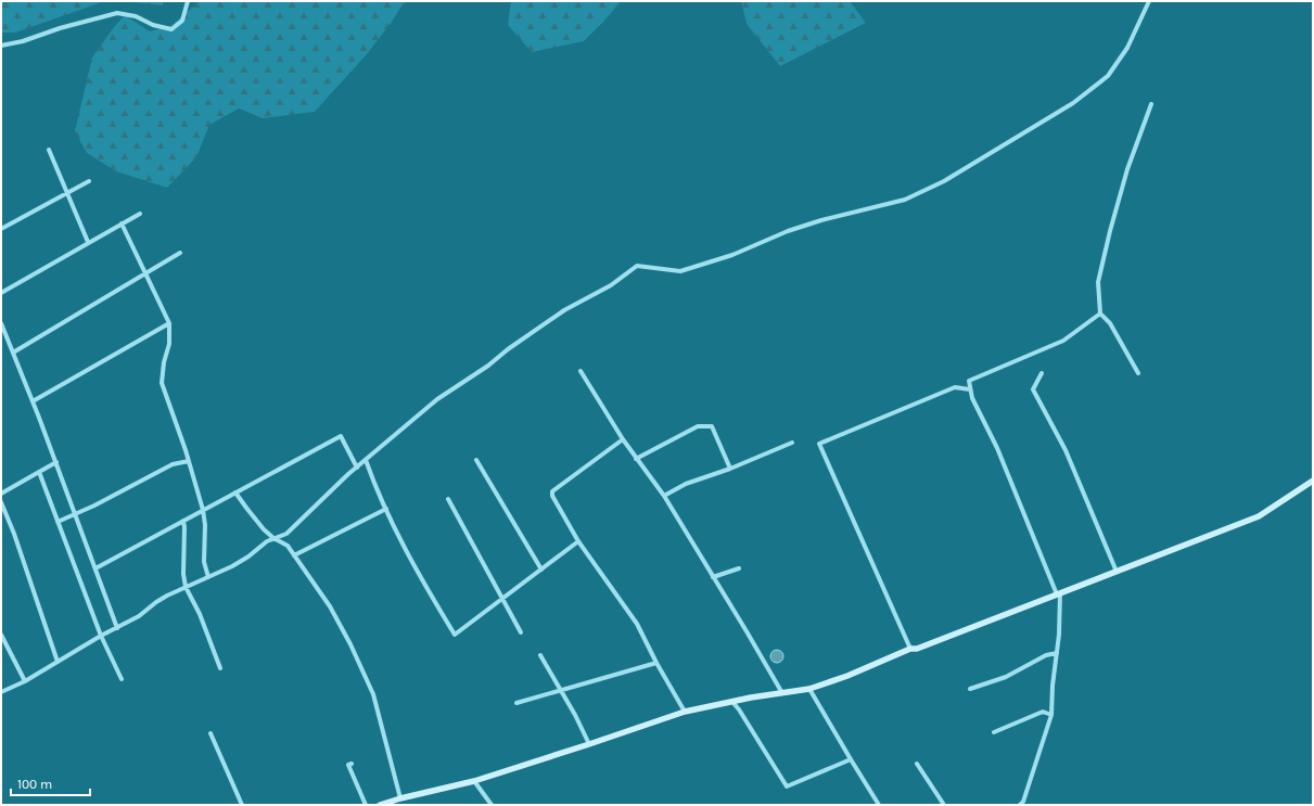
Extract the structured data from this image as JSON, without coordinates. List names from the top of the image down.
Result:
{
  "scale_bar": "100 m"
}
